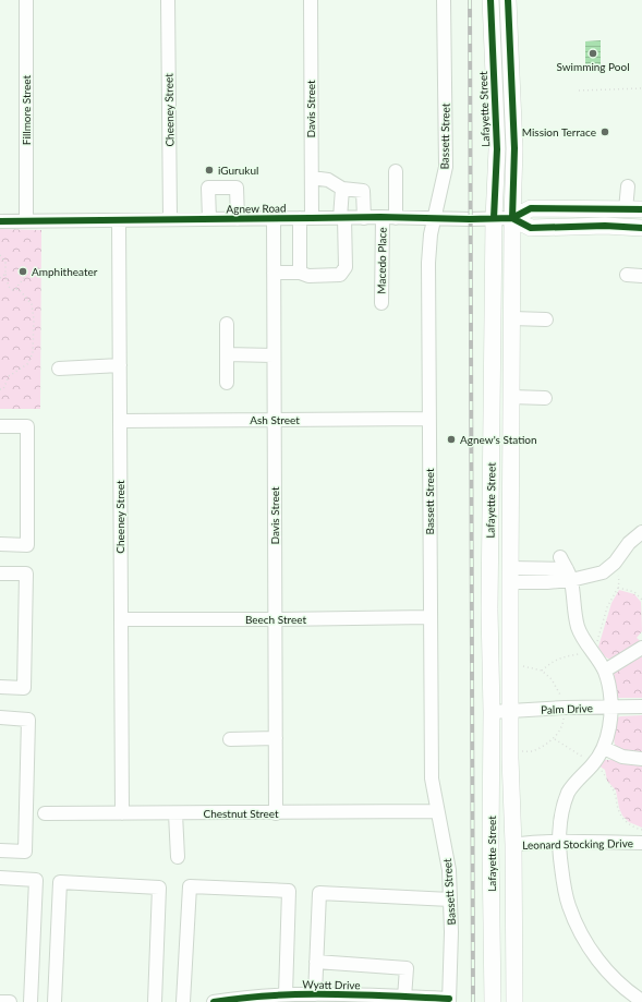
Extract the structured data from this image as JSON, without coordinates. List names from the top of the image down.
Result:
{
  "streets": {
    "main road": ["Lafayette Street", "Agnew Road"],
    "street": [
      "Davis Street",
      "Fillmore Street",
      "Cheeney Street",
      "Bassett Street",
      "Macedo Place",
      "Ash Street",
      "Beech Street",
      "Palm Drive",
      "Chestnut Street",
      "Leonard Stocking Drive",
      "Wyatt Drive"
    ]
  },
  "crossings": [
    ["Davis Street", "Agnew Road"],
    ["Davis Street", "Ash Street"],
    ["Davis Street", "Beech Street"],
    ["Davis Street", "Chestnut Street"],
    ["Lafayette Street", "Agnew Road"],
    ["Lafayette Street", "Palm Drive"],
    ["Lafayette Street", "Leonard Stocking Drive"],
    ["Fillmore Street", "Agnew Road"],
    ["Cheeney Street", "Agnew Road"],
    ["Cheeney Street", "Ash Street"],
    ["Cheeney Street", "Beech Street"],
    ["Cheeney Street", "Chestnut Street"],
    ["Bassett Street", "Agnew Road"],
    ["Bassett Street", "Ash Street"],
    ["Bassett Street", "Beech Street"],
    ["Bassett Street", "Chestnut Street"],
    ["Bassett Street", "Wyatt Drive"],
    ["Agnew Road", "Macedo Place"]
  ],
  "places": [
    "Swimming Pool",
    "Mission Terrace",
    "iGurukul",
    "Amphitheater",
    "Agnew's Station"
  ]
}
